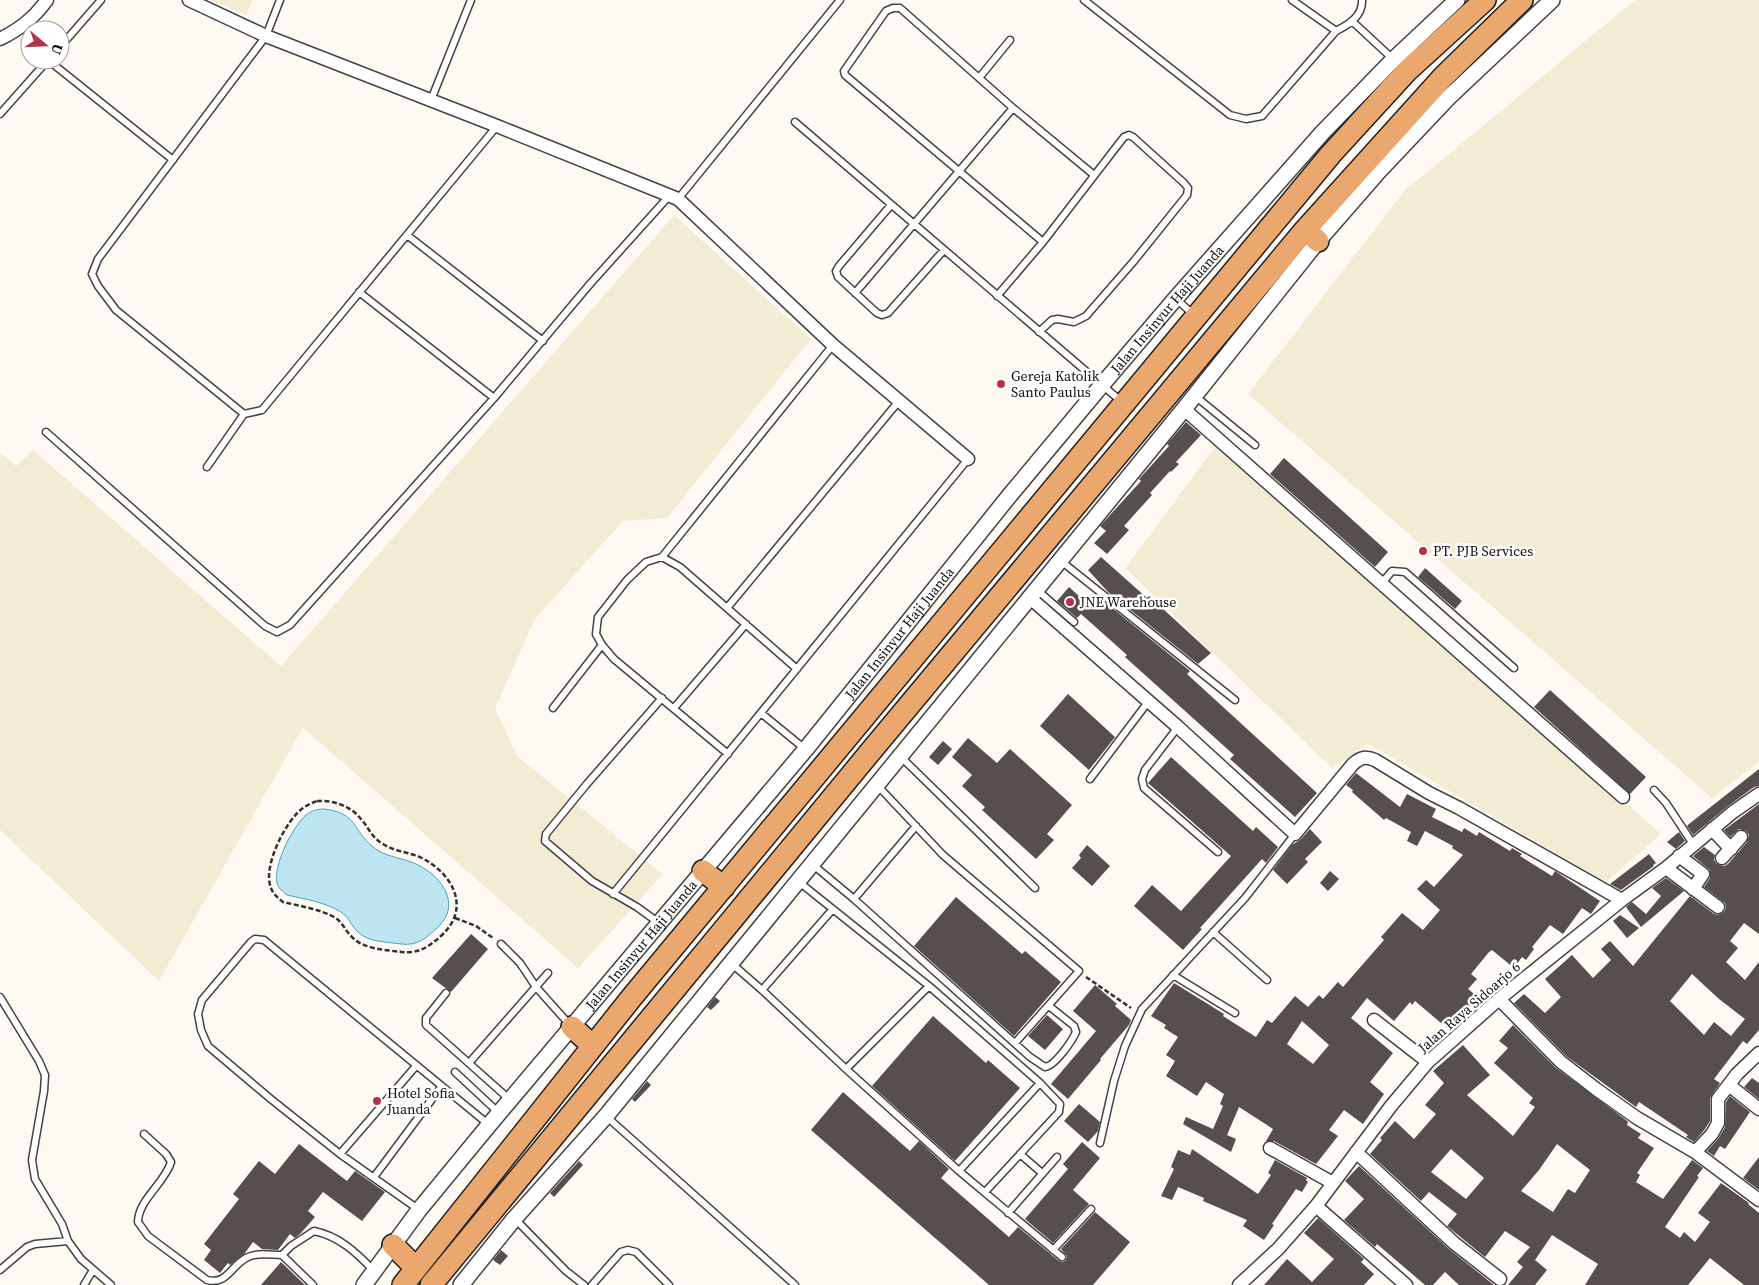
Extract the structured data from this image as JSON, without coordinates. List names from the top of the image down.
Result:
{
  "streets": {
    "highway": ["Jalan Insinyur Haji Juanda"],
    "street": ["Jalan Raya Sidoarjo 6"]
  },
  "places": [
    "Gereja Katolik Santo Paulus",
    "PT. PJB Services",
    "JNE Warehouse",
    "Hotel Sofia Juanda"
  ],
  "north": "right"
}
